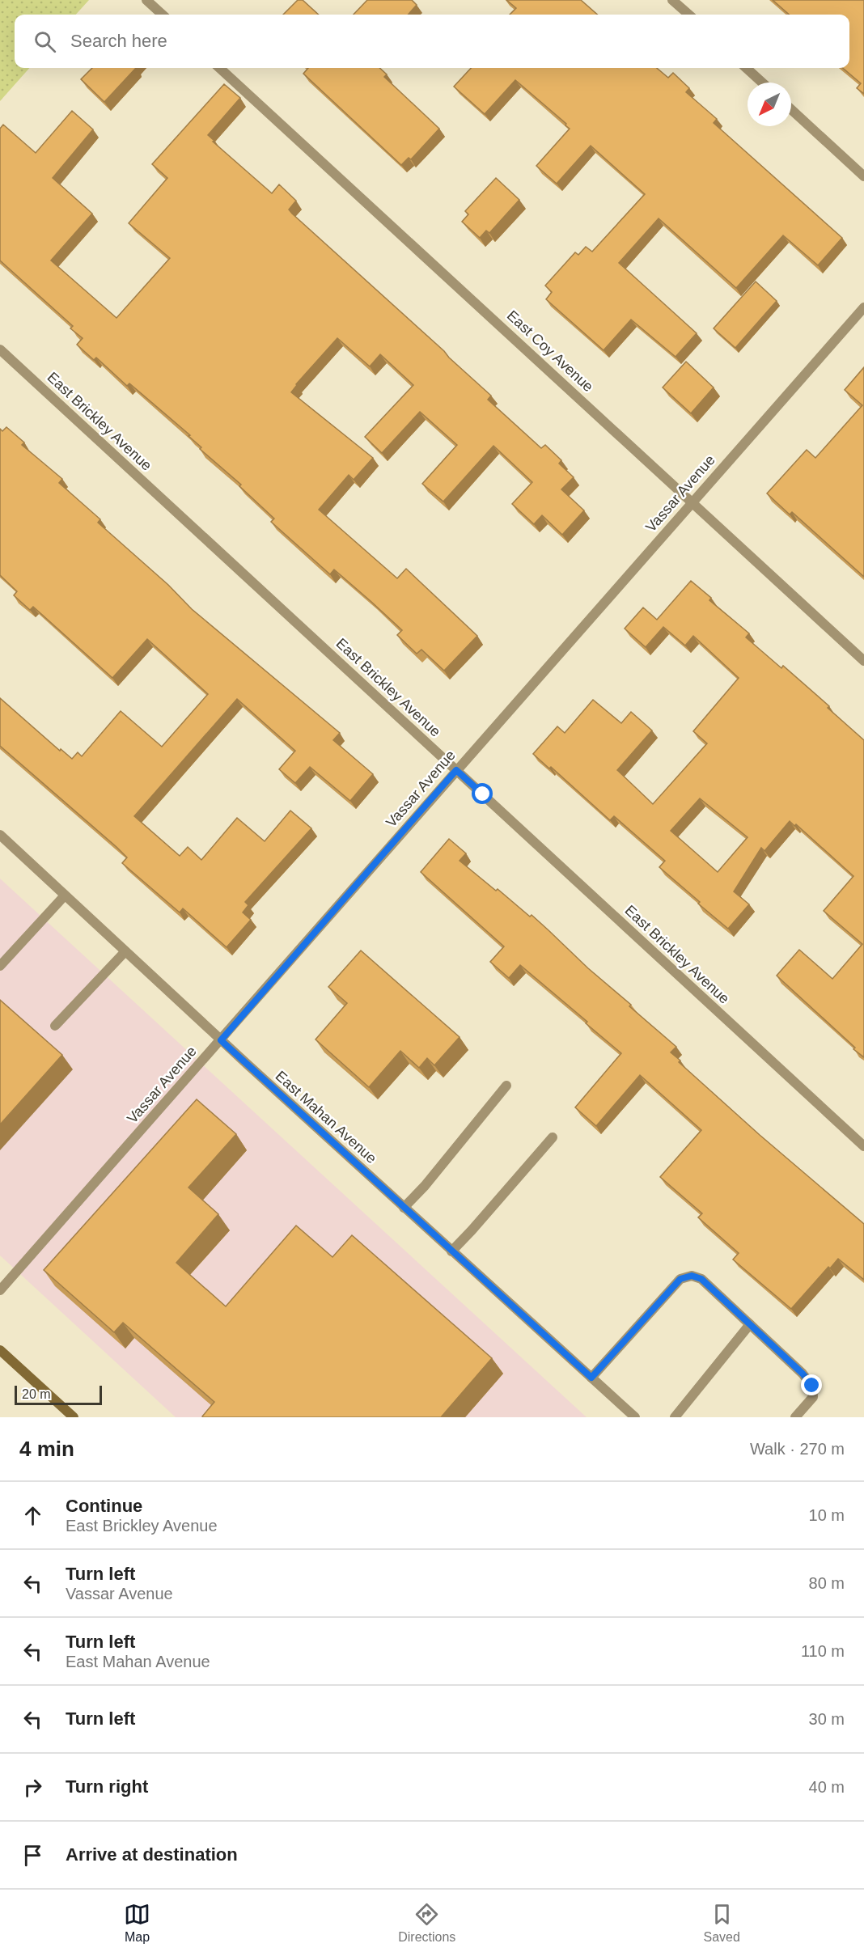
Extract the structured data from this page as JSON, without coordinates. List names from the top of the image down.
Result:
{
  "streets": {
    "street": [
      "East Coy Avenue",
      "East Brickley Avenue",
      "Vassar Avenue",
      "East Mahan Avenue"
    ]
  },
  "crossings": [
    ["East Coy Avenue", "Vassar Avenue"],
    ["East Brickley Avenue", "Vassar Avenue"],
    ["Vassar Avenue", "East Mahan Avenue"]
  ],
  "scale_bar": "20 m",
  "north": "bottom left",
  "page": {
    "search": "Search here",
    "scale": "20 m",
    "heading": ["4 min", "Walk · 270 m"],
    "list": [
      ["Continue", "East Brickley Avenue", "10 m"],
      ["Turn left", "Vassar Avenue", "80 m"],
      ["Turn left", "East Mahan Avenue", "110 m"],
      ["Turn left", "30 m"],
      ["Turn right", "40 m"],
      "Arrive at destination"
    ],
    "nav": ["Map", "Directions", "Saved"]
  }
}
